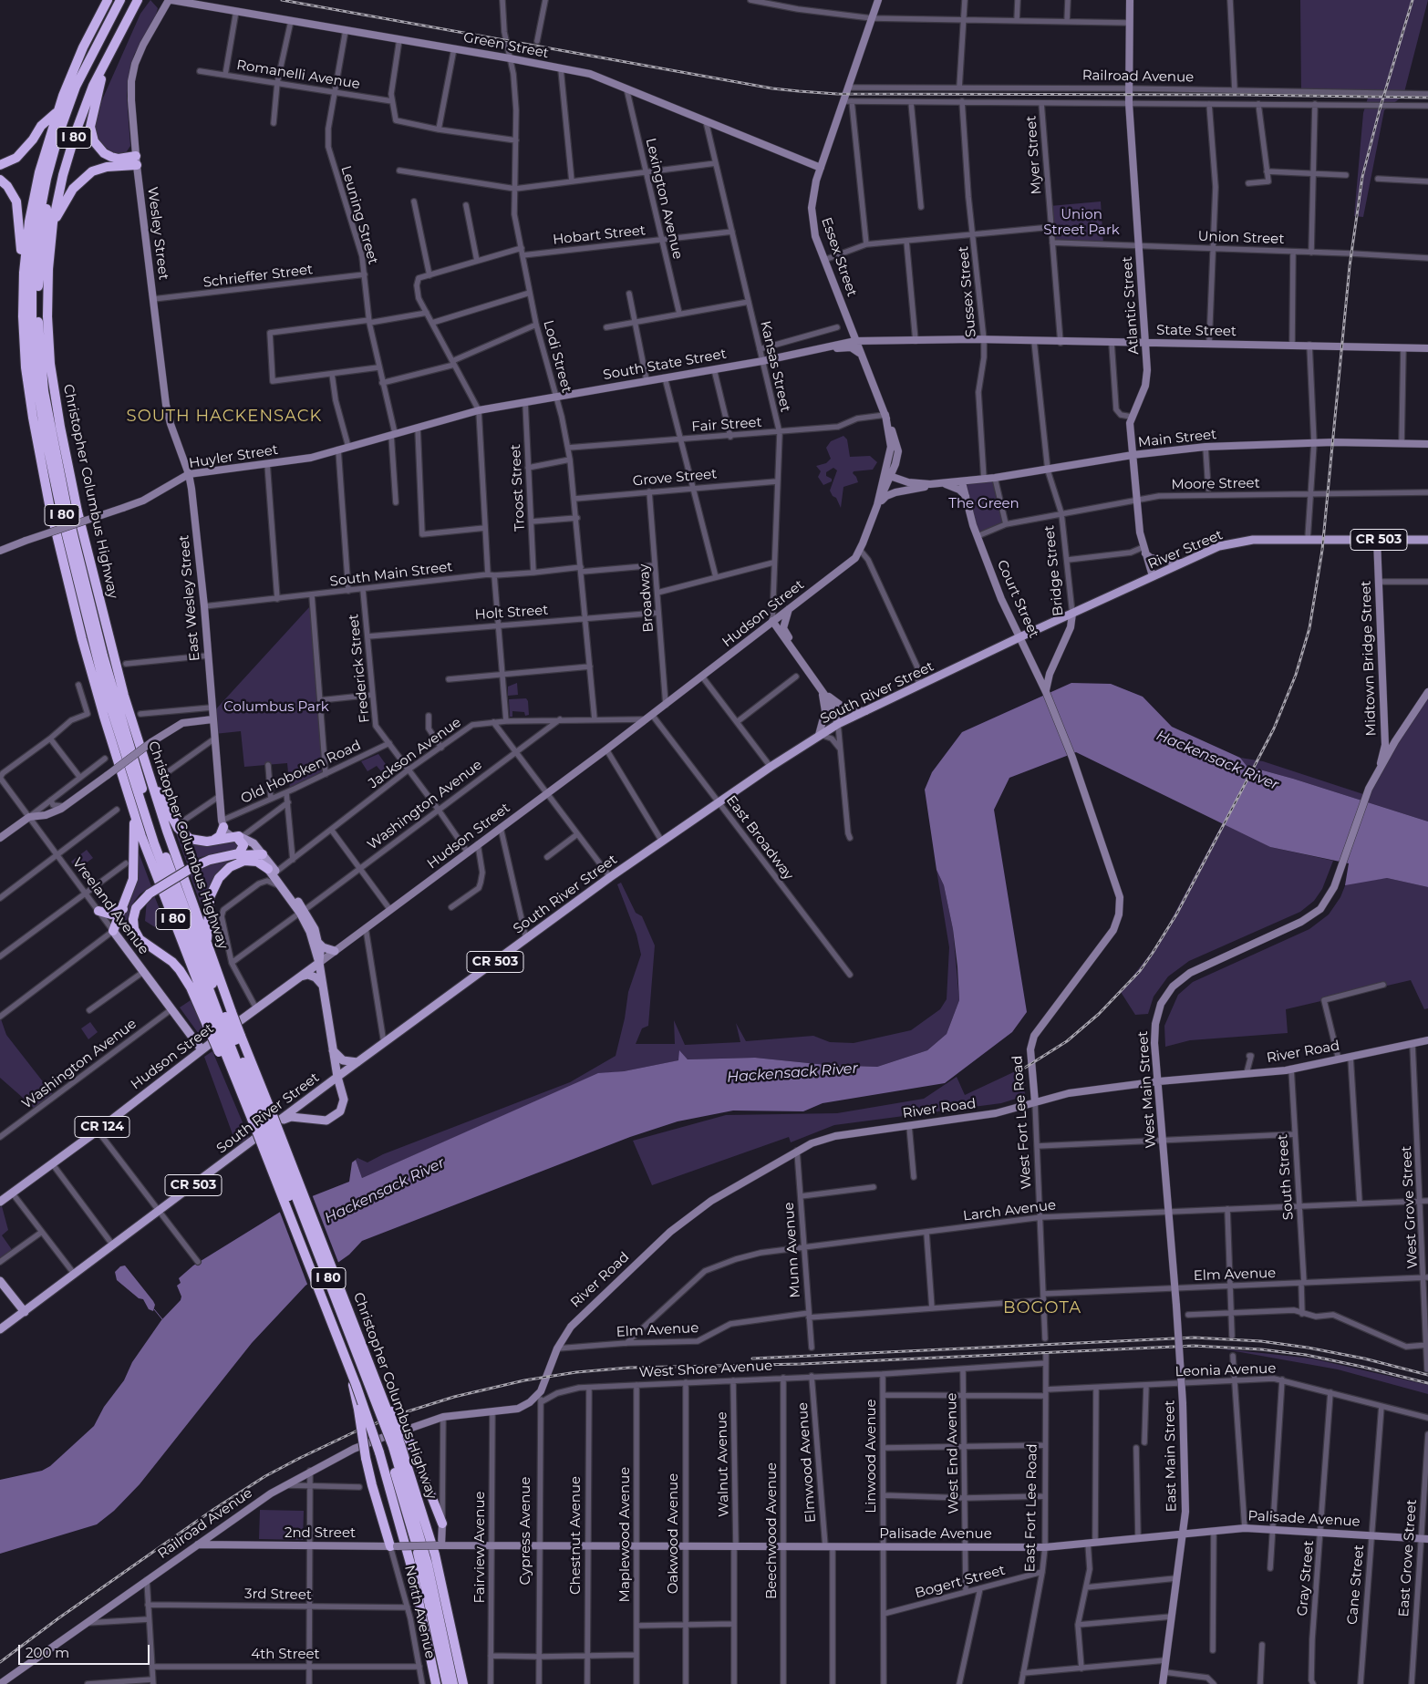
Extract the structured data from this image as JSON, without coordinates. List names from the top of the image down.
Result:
{
  "streets": {
    "highway": ["I 80", "Christopher Columbus Highway"],
    "main road": [
      "Green Street",
      "Railroad Avenue",
      "Wesley Street",
      "Essex Street",
      "Atlantic Street",
      "State Street",
      "South State Street",
      "Main Street",
      "Huyler Street",
      "CR 503",
      "River Street",
      "Bridge Street",
      "East Wesley Street",
      "Court Street",
      "Hudson Street",
      "Midtown Bridge Street",
      "South River Street",
      "Vreeland Avenue",
      "River Road",
      "West Main Street",
      "West Fort Lee Road",
      "CR 124",
      "East Main Street",
      "Palisade Avenue",
      "Cypress Avenue",
      "2nd Street"
    ],
    "street": [
      "Romanelli Avenue",
      "Myer Street",
      "Lexington Avenue",
      "Leuning Street",
      "Hobart Street",
      "Union Street",
      "Schrieffer Street",
      "Sussex Street",
      "Lodi Street",
      "Kansas Street",
      "Fair Street",
      "Grove Street",
      "Moore Street",
      "Troost Street",
      "South Main Street",
      "Broadway",
      "Holt Street",
      "Frederick Street",
      "Jackson Avenue",
      "Old Hoboken Road",
      "Washington Avenue",
      "East Broadway",
      "South Street",
      "West Grove Street",
      "Larch Avenue",
      "Munn Avenue",
      "Elm Avenue",
      "West Shore Avenue",
      "Leonia Avenue",
      "West End Avenue",
      "Linwood Avenue",
      "Elmwood Avenue",
      "Walnut Avenue",
      "East Fort Lee Road",
      "Beechwood Avenue",
      "Oakwood Avenue",
      "Maplewood Avenue",
      "Chestnut Avenue",
      "Fairview Avenue",
      "East Grove Street",
      "Gray Street",
      "Bogert Street",
      "Cane Street",
      "3rd Street",
      "North Avenue",
      "4th Street"
    ]
  },
  "crossings": [
    ["Green Street", "Lexington Avenue"],
    ["Green Street", "Leuning Street"],
    ["Green Street", "Wesley Street"],
    ["Green Street", "Essex Street"],
    ["Green Street", "Lodi Street"],
    ["Green Street", "Kansas Street"],
    ["Romanelli Avenue", "Leuning Street"],
    ["Railroad Avenue", "Myer Street"],
    ["Railroad Avenue", "Essex Street"],
    ["Railroad Avenue", "Sussex Street"],
    ["Railroad Avenue", "Atlantic Street"],
    ["Railroad Avenue", "2nd Street"],
    ["Myer Street", "Union Street"],
    ["Myer Street", "State Street"],
    ["Lexington Avenue", "Hobart Street"],
    ["Leuning Street", "Schrieffer Street"],
    ["Leuning Street", "Huyler Street"],
    ["Wesley Street", "Schrieffer Street"],
    ["Wesley Street", "Huyler Street"],
    ["Wesley Street", "East Wesley Street"],
    ["Hobart Street", "Lodi Street"],
    ["Hobart Street", "Kansas Street"],
    ["Union Street", "Atlantic Street"],
    ["Essex Street", "State Street"],
    ["Essex Street", "South State Street"],
    ["Essex Street", "Fair Street"],
    ["Essex Street", "Main Street"],
    ["Essex Street", "Hudson Street"],
    ["Sussex Street", "State Street"],
    ["Sussex Street", "Main Street"],
    ["Atlantic Street", "State Street"],
    ["Atlantic Street", "Main Street"],
    ["Atlantic Street", "Moore Street"],
    ["Atlantic Street", "River Street"],
    ["State Street", "South State Street"],
    ["State Street", "Bridge Street"],
    ["Lodi Street", "South State Street"],
    ["Lodi Street", "Fair Street"],
    ["Lodi Street", "Grove Street"],
    ["Lodi Street", "South Main Street"],
    ["Lodi Street", "Holt Street"],
    ["Lodi Street", "Jackson Avenue"],
    ["South State Street", "Kansas Street"],
    ["South State Street", "Huyler Street"],
    ["South State Street", "Troost Street"],
    ["Kansas Street", "Fair Street"],
    ["Kansas Street", "Grove Street"],
    ["Kansas Street", "Hudson Street"],
    ["Main Street", "Bridge Street"],
    ["Main Street", "Court Street"],
    ["Main Street", "Hudson Street"],
    ["Huyler Street", "East Wesley Street"],
    ["Grove Street", "Broadway"],
    ["Moore Street", "Bridge Street"],
    ["Moore Street", "Court Street"],
    ["Troost Street", "South Main Street"],
    ["River Street", "Bridge Street"],
    ["River Street", "Court Street"],
    ["River Street", "Midtown Bridge Street"],
    ["River Street", "South River Street"],
    ["Bridge Street", "Court Street"],
    ["South Main Street", "East Wesley Street"],
    ["South Main Street", "Broadway"],
    ["South Main Street", "Frederick Street"],
    ["East Wesley Street", "Old Hoboken Road"],
    ["Broadway", "Holt Street"],
    ["Broadway", "Hudson Street"],
    ["Court Street", "South River Street"],
    ["Court Street", "West Fort Lee Road"],
    ["Holt Street", "Frederick Street"],
    ["Hudson Street", "Frederick Street"],
    ["Hudson Street", "Jackson Avenue"],
    ["Hudson Street", "East Broadway"],
    ["Hudson Street", "Vreeland Avenue"],
    ["Midtown Bridge Street", "West Main Street"],
    ["Frederick Street", "Jackson Avenue"],
    ["Frederick Street", "Old Hoboken Road"],
    ["Frederick Street", "Washington Avenue"],
    ["South River Street", "East Broadway"],
    ["Jackson Avenue", "Washington Avenue"],
    ["Washington Avenue", "Vreeland Avenue"],
    ["River Road", "West Main Street"],
    ["River Road", "West Fort Lee Road"],
    ["River Road", "South Street"],
    ["River Road", "West Grove Street"],
    ["River Road", "Munn Avenue"],
    ["River Road", "Elm Avenue"],
    ["River Road", "Cypress Avenue"],
    ["West Main Street", "Larch Avenue"],
    ["West Main Street", "Elm Avenue"],
    ["West Main Street", "East Main Street"],
    ["West Fort Lee Road", "Larch Avenue"],
    ["West Fort Lee Road", "Elm Avenue"],
    ["South Street", "Larch Avenue"],
    ["South Street", "Elm Avenue"],
    ["West Grove Street", "Larch Avenue"],
    ["West Grove Street", "Elm Avenue"],
    ["Larch Avenue", "Munn Avenue"],
    ["Larch Avenue", "Elm Avenue"],
    ["Munn Avenue", "Elm Avenue"],
    ["West Shore Avenue", "Linwood Avenue"],
    ["West Shore Avenue", "Elmwood Avenue"],
    ["West Shore Avenue", "Walnut Avenue"],
    ["West Shore Avenue", "Cypress Avenue"],
    ["West Shore Avenue", "Beechwood Avenue"],
    ["West Shore Avenue", "Oakwood Avenue"],
    ["West Shore Avenue", "Maplewood Avenue"],
    ["West Shore Avenue", "Chestnut Avenue"],
    ["Leonia Avenue", "West End Avenue"],
    ["Leonia Avenue", "Linwood Avenue"],
    ["Leonia Avenue", "East Fort Lee Road"],
    ["Leonia Avenue", "Gray Street"],
    ["Leonia Avenue", "Cane Street"],
    ["West End Avenue", "Palisade Avenue"],
    ["West End Avenue", "Bogert Street"],
    ["Linwood Avenue", "Palisade Avenue"],
    ["Linwood Avenue", "Bogert Street"],
    ["East Main Street", "Palisade Avenue"],
    ["Elmwood Avenue", "Palisade Avenue"],
    ["Walnut Avenue", "Palisade Avenue"],
    ["East Fort Lee Road", "Palisade Avenue"],
    ["East Fort Lee Road", "Bogert Street"],
    ["Palisade Avenue", "Cypress Avenue"],
    ["Palisade Avenue", "Beechwood Avenue"],
    ["Palisade Avenue", "2nd Street"],
    ["Palisade Avenue", "Oakwood Avenue"],
    ["Palisade Avenue", "Maplewood Avenue"],
    ["Palisade Avenue", "Chestnut Avenue"],
    ["Palisade Avenue", "Fairview Avenue"],
    ["Palisade Avenue", "East Grove Street"],
    ["Palisade Avenue", "Gray Street"],
    ["Palisade Avenue", "Cane Street"],
    ["2nd Street", "North Avenue"],
    ["3rd Street", "North Avenue"],
    ["North Avenue", "4th Street"]
  ],
  "districts": ["SOUTH HACKENSACK", "BOGOTA"],
  "water": ["Hackensack River"],
  "parks": ["Union Street Park", "The Green", "Columbus Park"],
  "scale_bar": "200 m"
}
